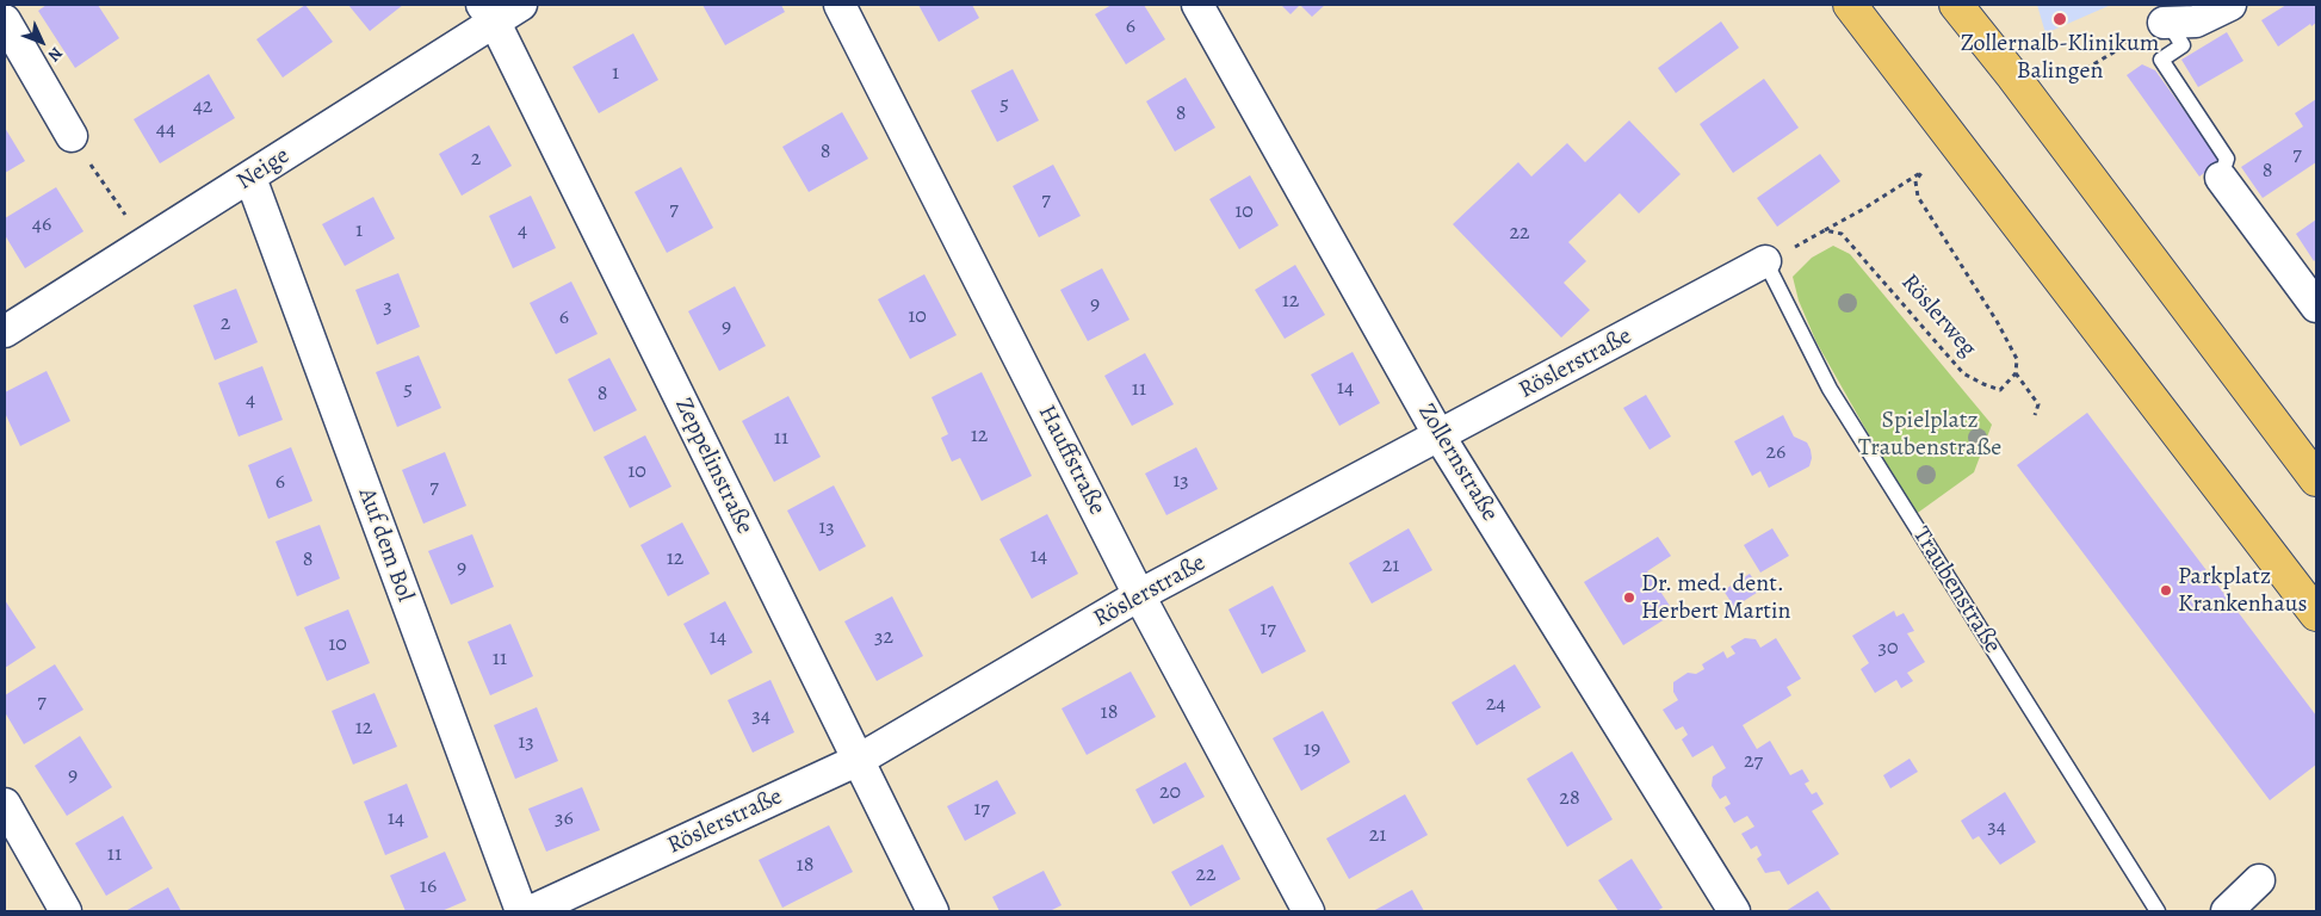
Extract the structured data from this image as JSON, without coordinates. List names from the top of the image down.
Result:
{
  "streets": {
    "street": [
      "Neige",
      "Röslerstraße",
      "Hauffstraße",
      "Zollernstraße",
      "Zeppelinstraße",
      "Auf dem Bol"
    ],
    "lane": ["Traubenstraße"],
    "path": ["Röslerweg"]
  },
  "crossings": [
    ["Neige", "Zeppelinstraße"],
    ["Neige", "Auf dem Bol"],
    ["Röslerstraße", "Hauffstraße"],
    ["Röslerstraße", "Zollernstraße"],
    ["Röslerstraße", "Zeppelinstraße"],
    ["Röslerstraße", "Traubenstraße"]
  ],
  "parks": ["Spielplatz Traubenstraße"],
  "places": ["Zollernalb-Klinikum Balingen", "Parkplatz Krankenhaus", "Dr. med. dent. Herbert Martin"],
  "house_numbers": [
    "6",
    "1",
    "5",
    "42",
    "8",
    "44",
    "8",
    "7",
    "2",
    "8",
    "7",
    "7",
    "10",
    "46",
    "1",
    "4",
    "22",
    "12",
    "9",
    "3",
    "10",
    "6",
    "2",
    "9",
    "14",
    "5",
    "11",
    "8",
    "4",
    "12",
    "11",
    "26",
    "10",
    "13",
    "6",
    "7",
    "13",
    "14",
    "12",
    "8",
    "21",
    "9",
    "17",
    "14",
    "32",
    "10",
    "30",
    "11",
    "7",
    "24",
    "18",
    "34",
    "12",
    "13",
    "19",
    "27",
    "9",
    "20",
    "28",
    "17",
    "14",
    "36",
    "34",
    "21",
    "11",
    "18",
    "22",
    "16"
  ],
  "north": "bottom right"
}
